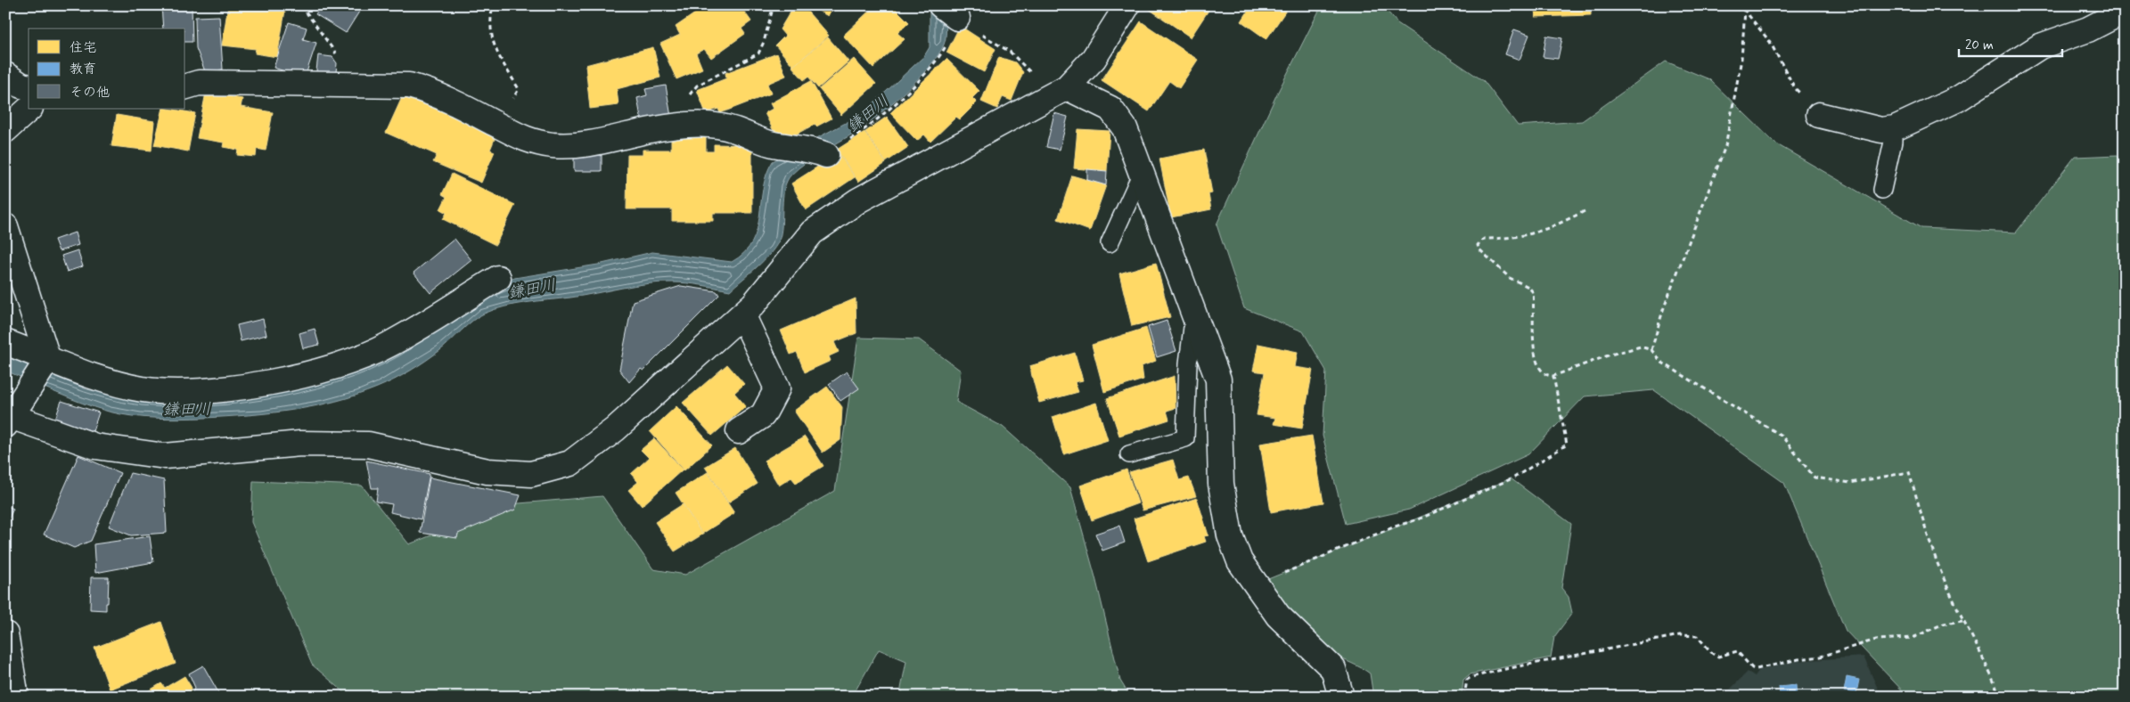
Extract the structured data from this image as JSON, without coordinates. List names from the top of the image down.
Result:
{
  "water": ["鎌田川"],
  "legend": ["住宅", "教育", "その他"],
  "scale_bar": "20 m"
}
